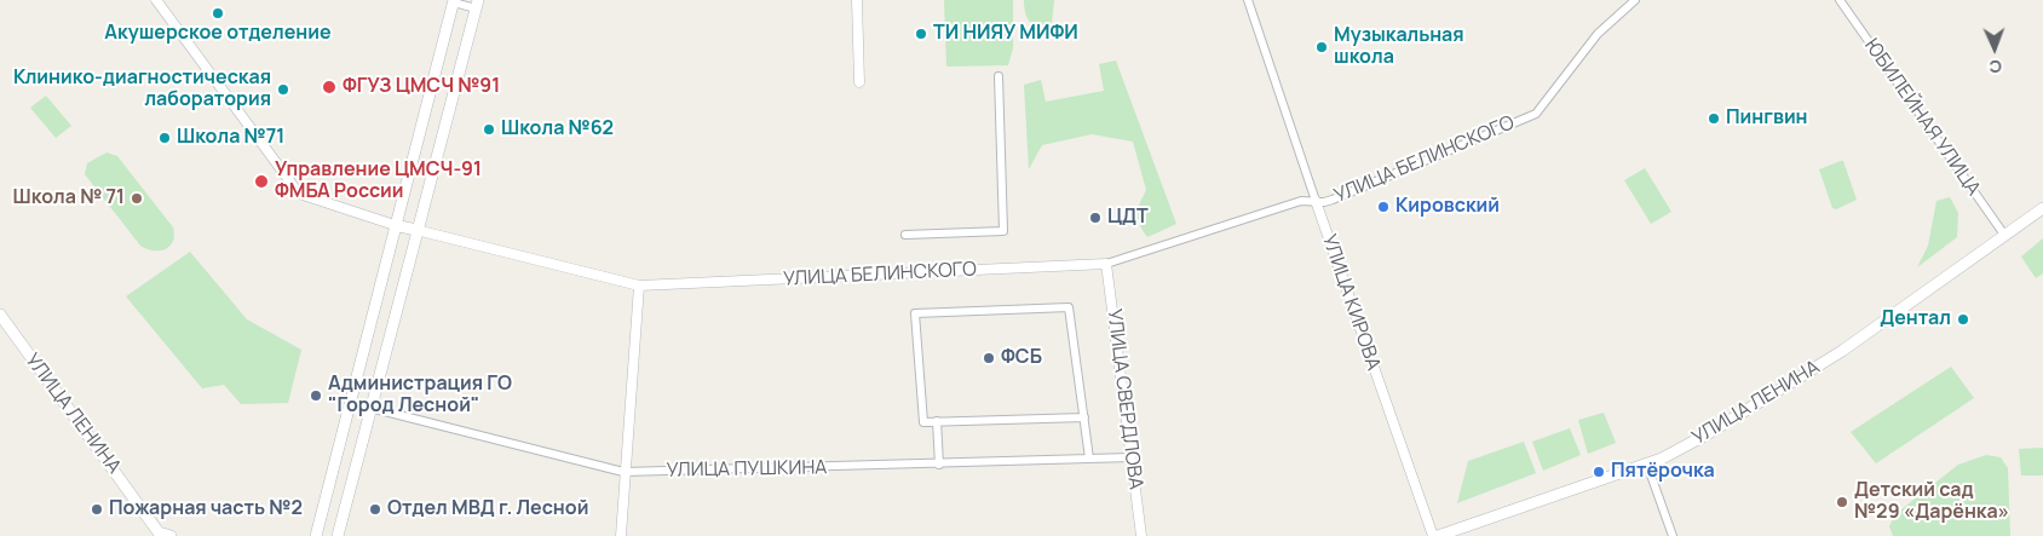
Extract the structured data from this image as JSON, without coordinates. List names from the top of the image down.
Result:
{
  "streets": {
    "main road": ["УЛИЦА БЕЛИНСКОГО", "УЛИЦА ЛЕНИНА"],
    "street": [
      "ЮБИЛЕЙНАЯ УЛИЦА",
      "УЛИЦА КИРОВА",
      "УЛИЦА СВЕРДЛОВА",
      "УЛИЦА ПУШКИНА"
    ]
  },
  "crossings": [
    ["ЮБИЛЕЙНАЯ УЛИЦА", "УЛИЦА ЛЕНИНА"],
    ["УЛИЦА БЕЛИНСКОГО", "УЛИЦА КИРОВА"],
    ["УЛИЦА БЕЛИНСКОГО", "УЛИЦА СВЕРДЛОВА"],
    ["УЛИЦА КИРОВА", "УЛИЦА ЛЕНИНА"],
    ["УЛИЦА СВЕРДЛОВА", "УЛИЦА ПУШКИНА"]
  ],
  "places": [
    "Акушерское отделение",
    "ТИ НИЯУ МИФИ",
    "Музыкальная школа",
    "ФГУЗ ЦМСЧ №91",
    "Клинико-диагностическая лаборатория",
    "Пингвин",
    "Школа №62",
    "Школа №71",
    "Управление ЦМСЧ-91 ФМБА России",
    "Школа № 71",
    "Кировский",
    "ЦДТ",
    "Дентал",
    "ФСБ",
    "Администрация ГО \"Город Лесной\"",
    "Пятёрочка",
    "Детский сад №29 «Дарёнка»",
    "Пожарная часть №2",
    "Отдел МВД г. Лесной"
  ],
  "north": "bottom"
}
